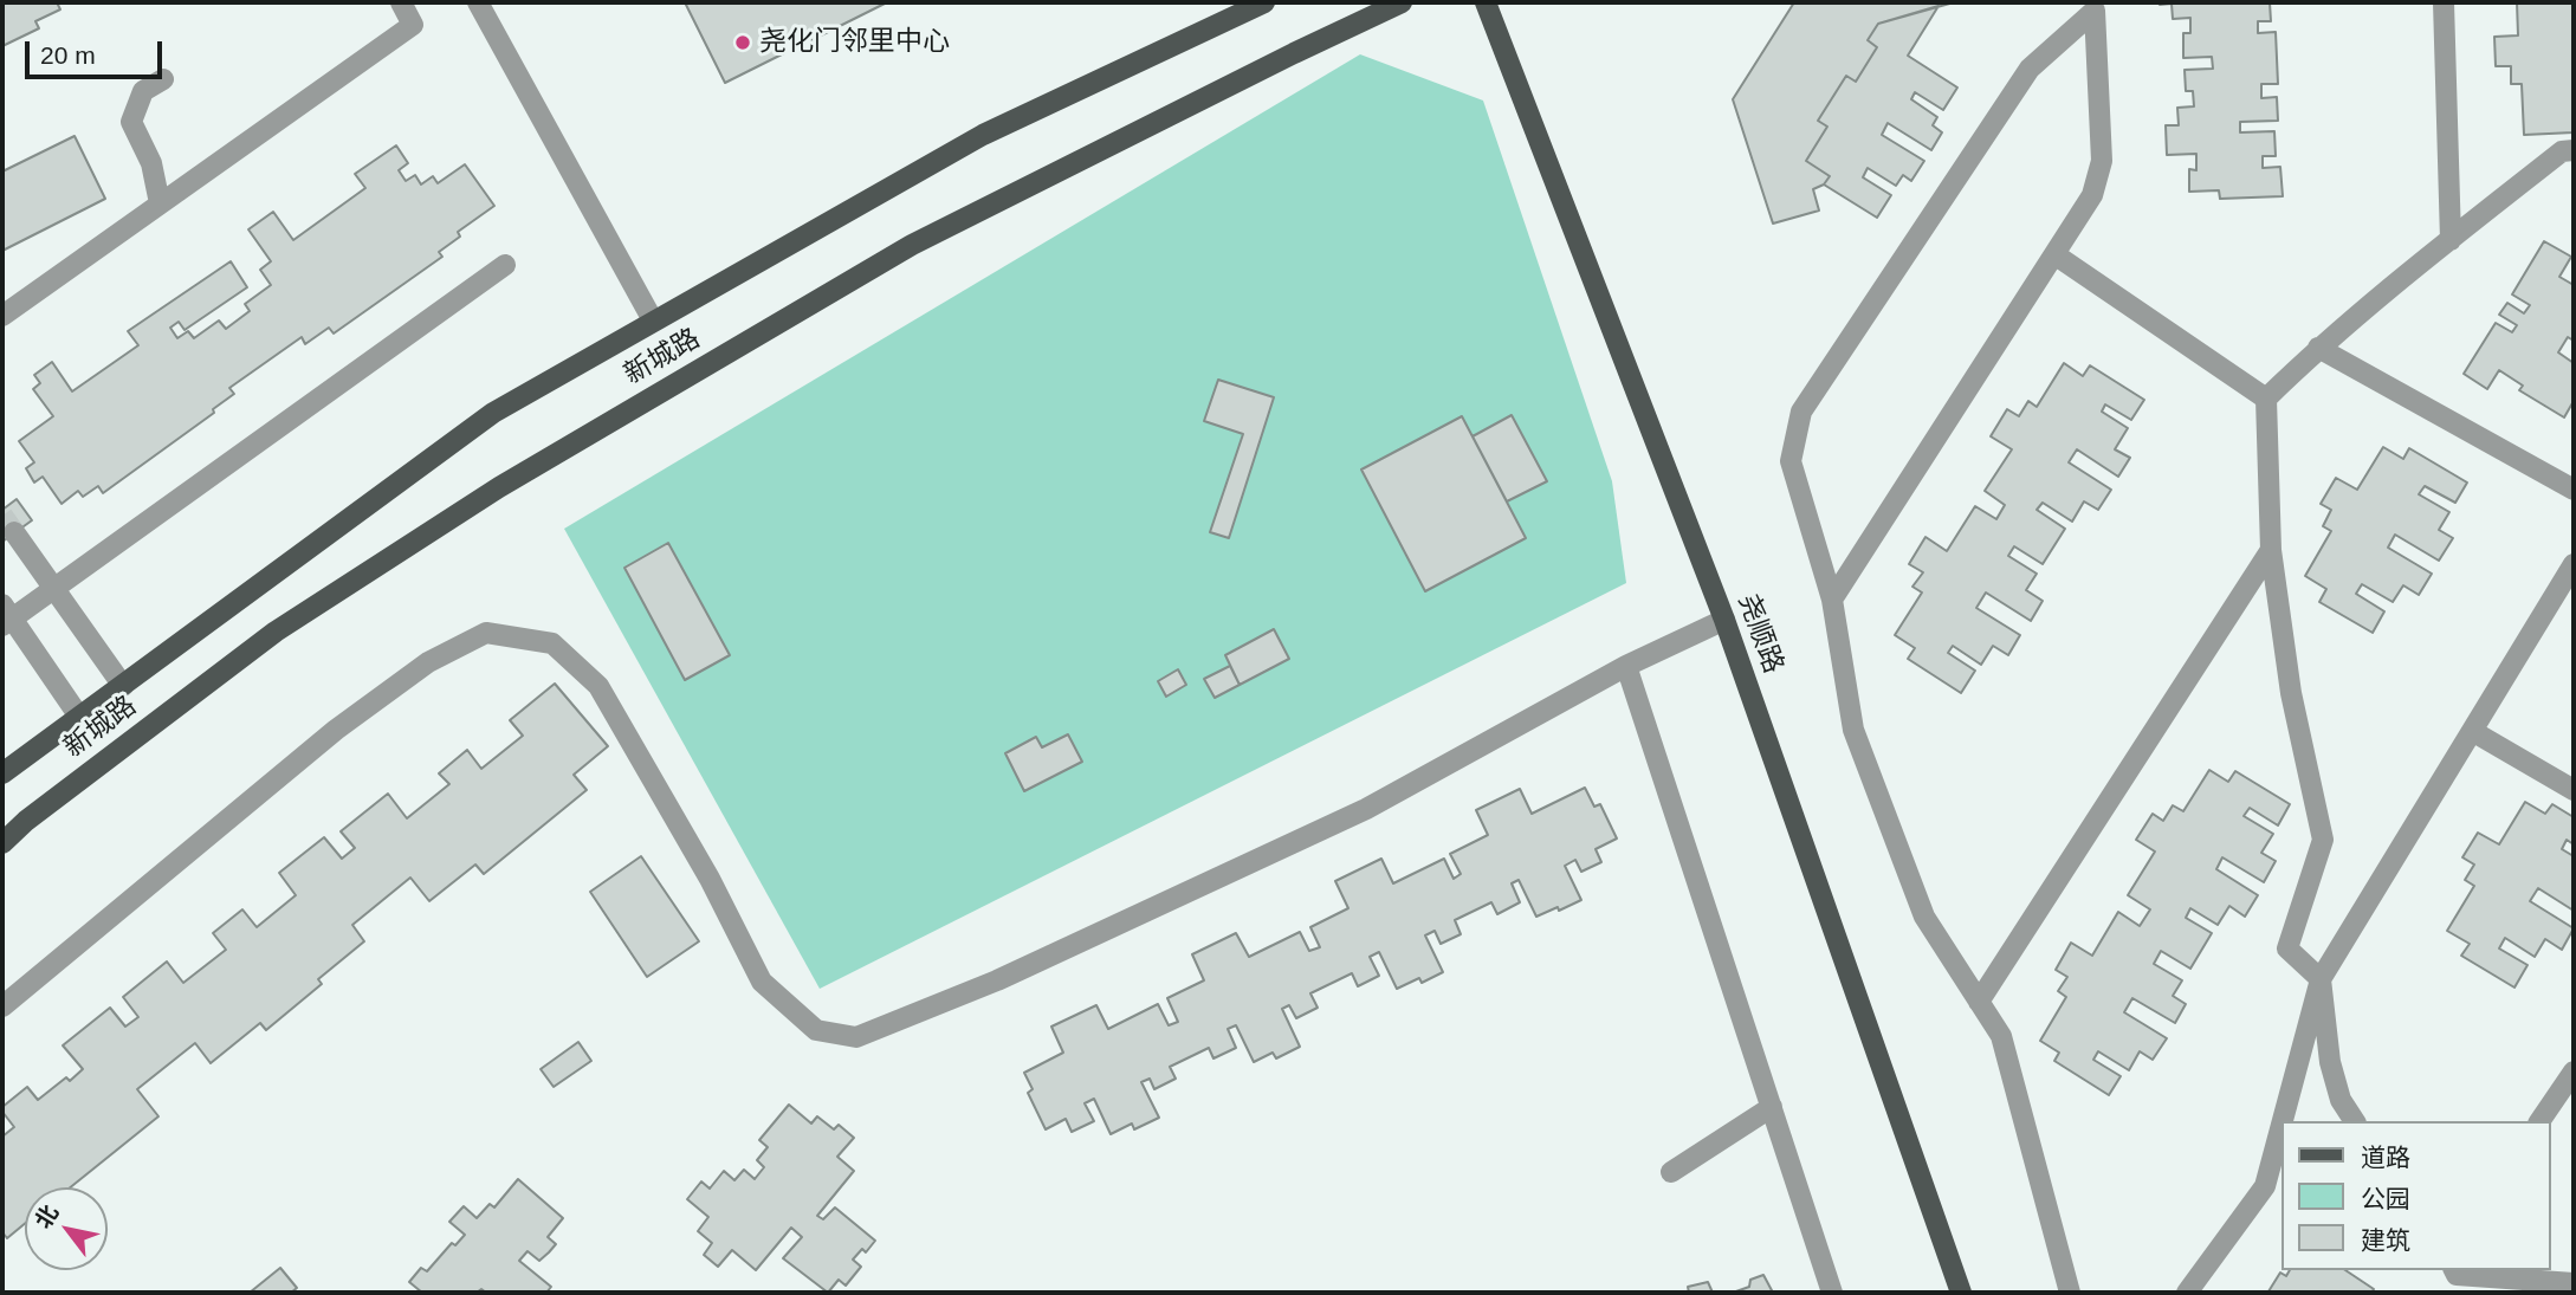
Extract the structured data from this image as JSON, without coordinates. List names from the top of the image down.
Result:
{
  "streets": {
    "main road": ["新城路", "尧顺路"]
  },
  "places": ["尧化门邻里中心"],
  "legend": ["道路", "公园", "建筑"],
  "scale_bar": "20 m",
  "north": "top left"
}
